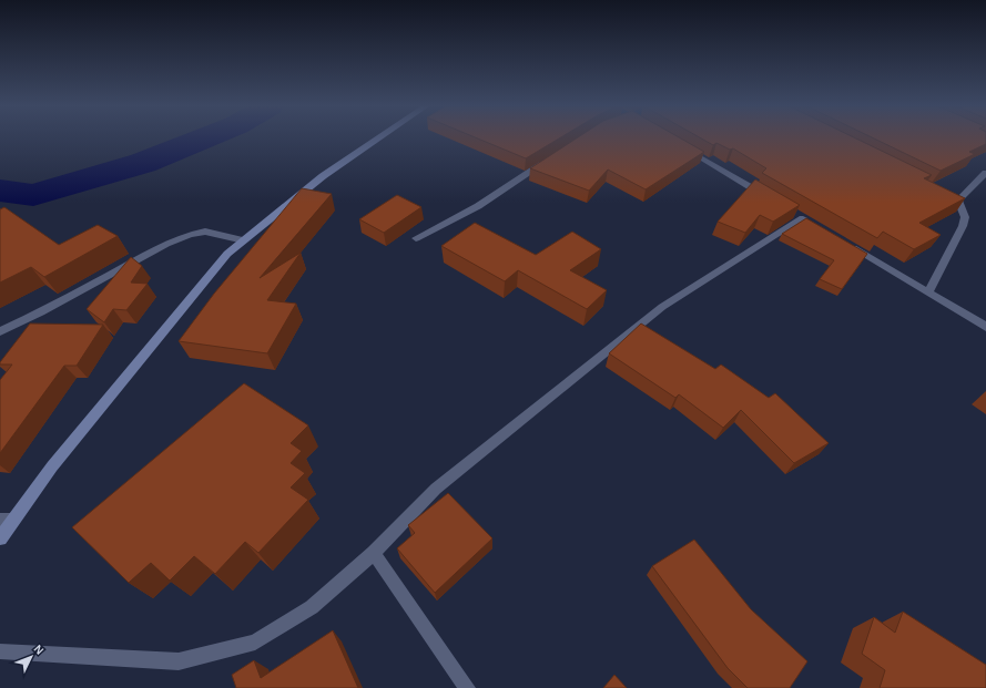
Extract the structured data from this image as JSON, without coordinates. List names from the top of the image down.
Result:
{
  "north": "top right"
}
